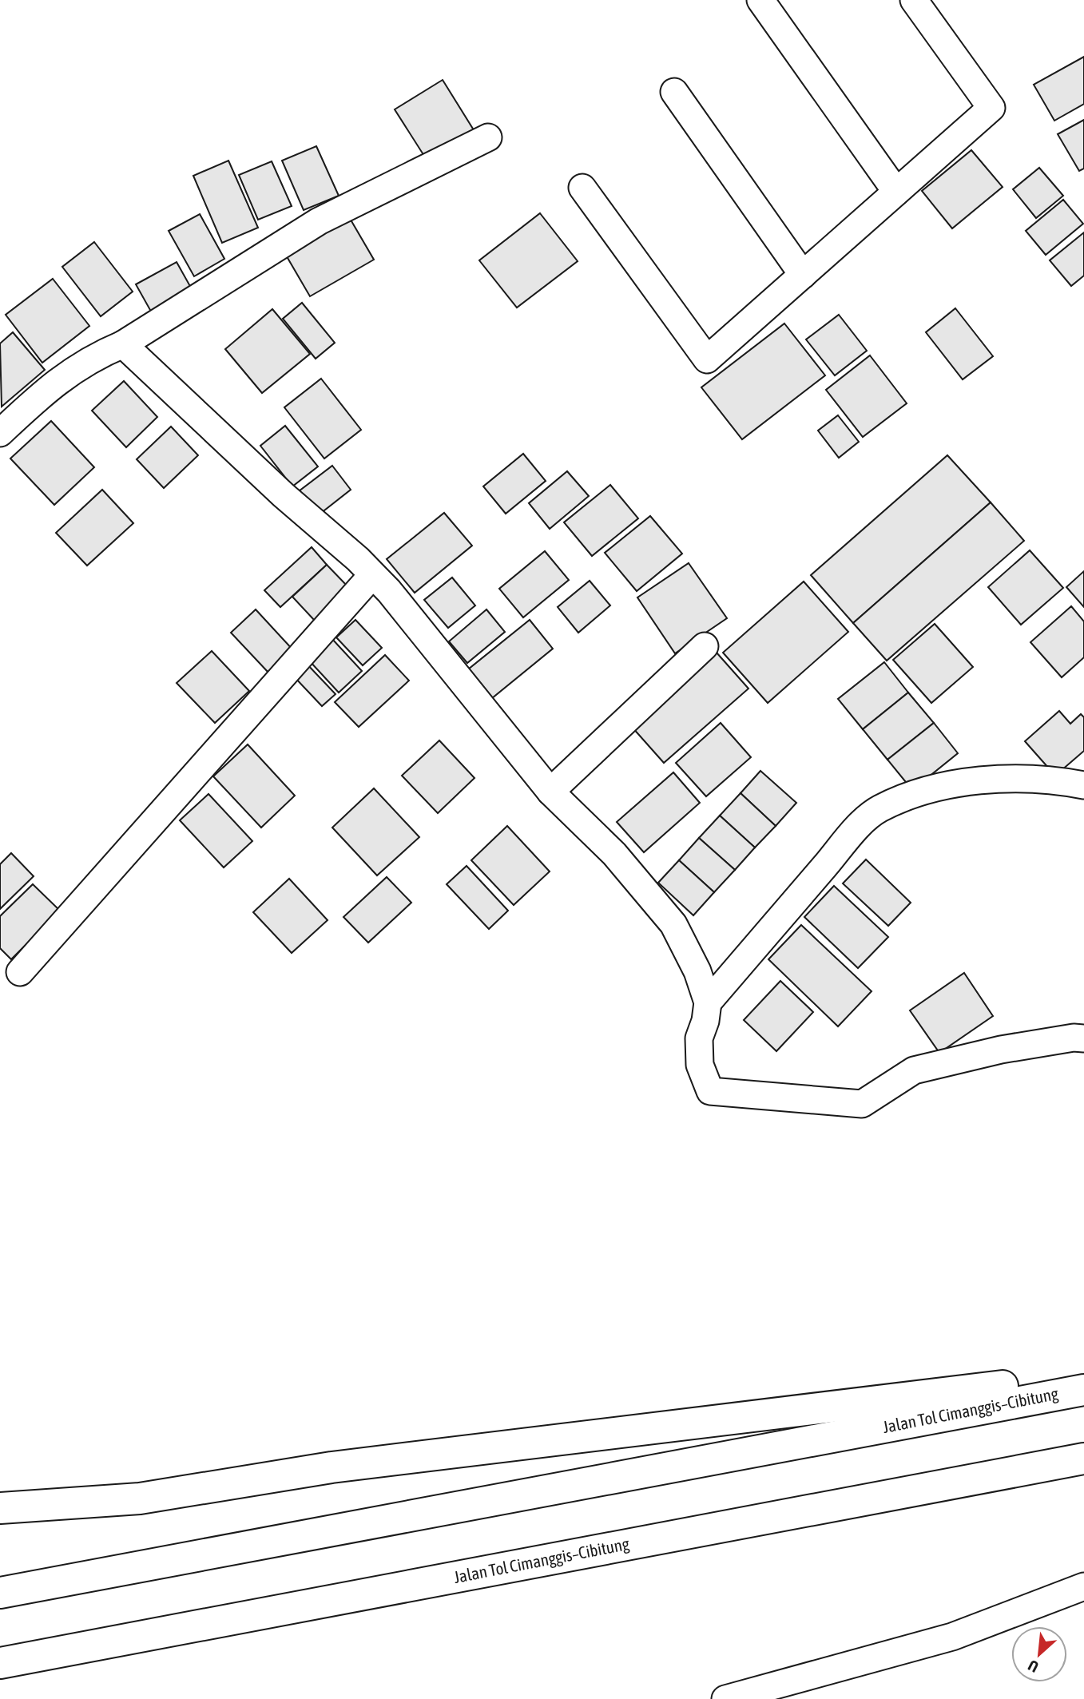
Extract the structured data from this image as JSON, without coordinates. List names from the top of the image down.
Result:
{
  "streets": {
    "highway": ["Jalan Tol Cimanggis–Cibitung"]
  },
  "north": "bottom left"
}
